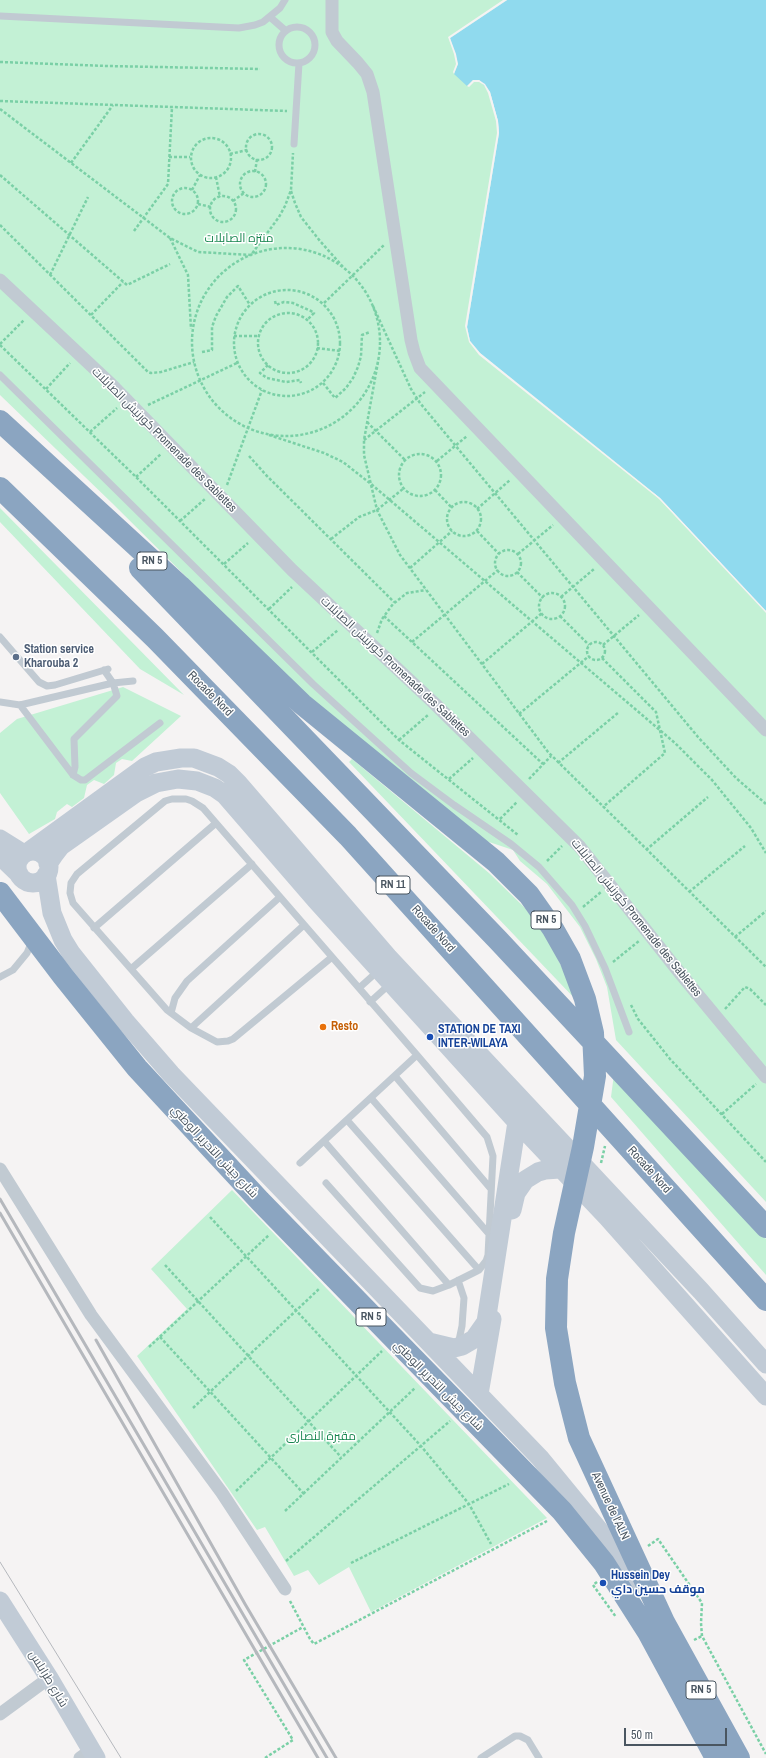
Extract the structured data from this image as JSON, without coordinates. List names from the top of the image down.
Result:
{
  "streets": {
    "highway": [
      "RN 5",
      "Rocade Nord",
      "RN 11",
      "شارع جيش التحرير الوطني",
      "Avenue de l'ALN"
    ],
    "street": ["كورنيش الصابلات Promenade des Sablettes", "شارع طرابلس"]
  },
  "parks": ["منتزه الصابلات", "مقبرة النصارى"],
  "places": [
    "Station service Kharouba 2",
    "Resto",
    "STATION DE TAXI INTER-WILAYA",
    "Hussein Dey موقف حسين داي"
  ],
  "scale_bar": "50 m"
}
